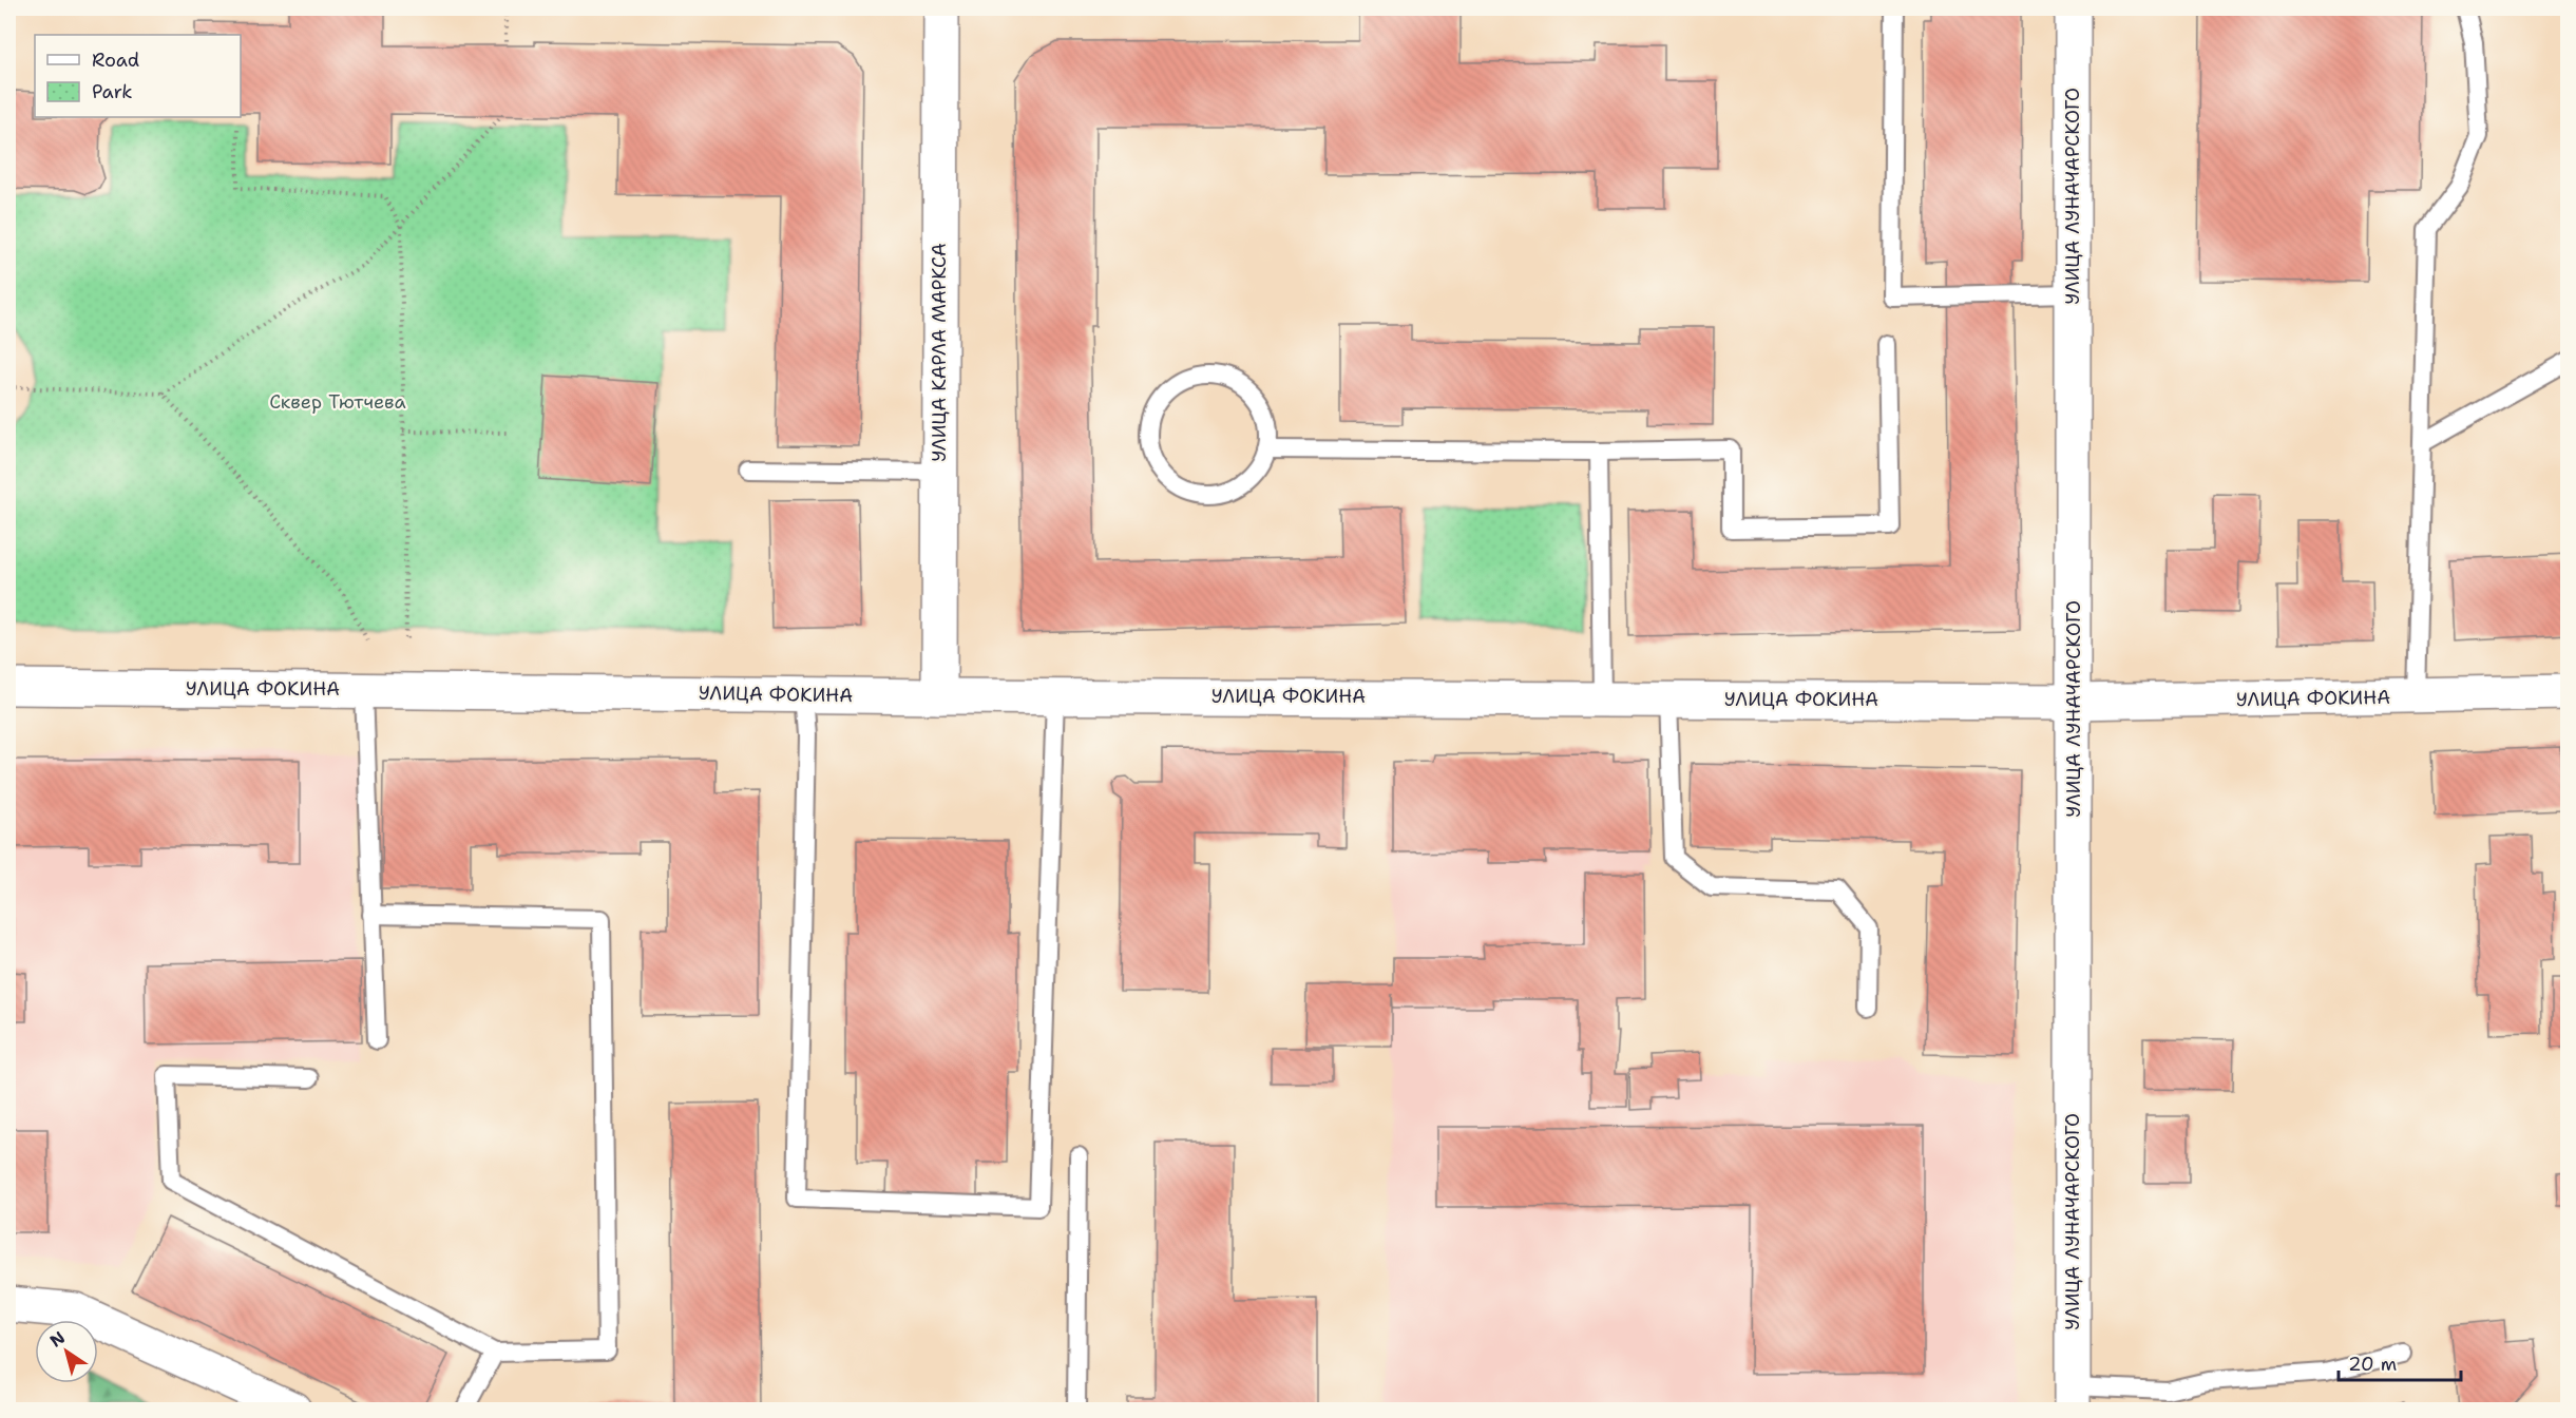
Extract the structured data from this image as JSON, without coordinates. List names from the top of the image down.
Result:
{
  "streets": {
    "main road": ["УЛИЦА ЛУНАЧАРСКОГО", "УЛИЦА КАРЛА МАРКСА", "УЛИЦА ФОКИНА"]
  },
  "crossings": [
    ["УЛИЦА ЛУНАЧАРСКОГО", "УЛИЦА ФОКИНА"],
    ["УЛИЦА КАРЛА МАРКСА", "УЛИЦА ФОКИНА"]
  ],
  "parks": ["Сквер Тютчева"],
  "legend": ["Road", "Park"],
  "scale_bar": "20 m",
  "north": "top left"
}
